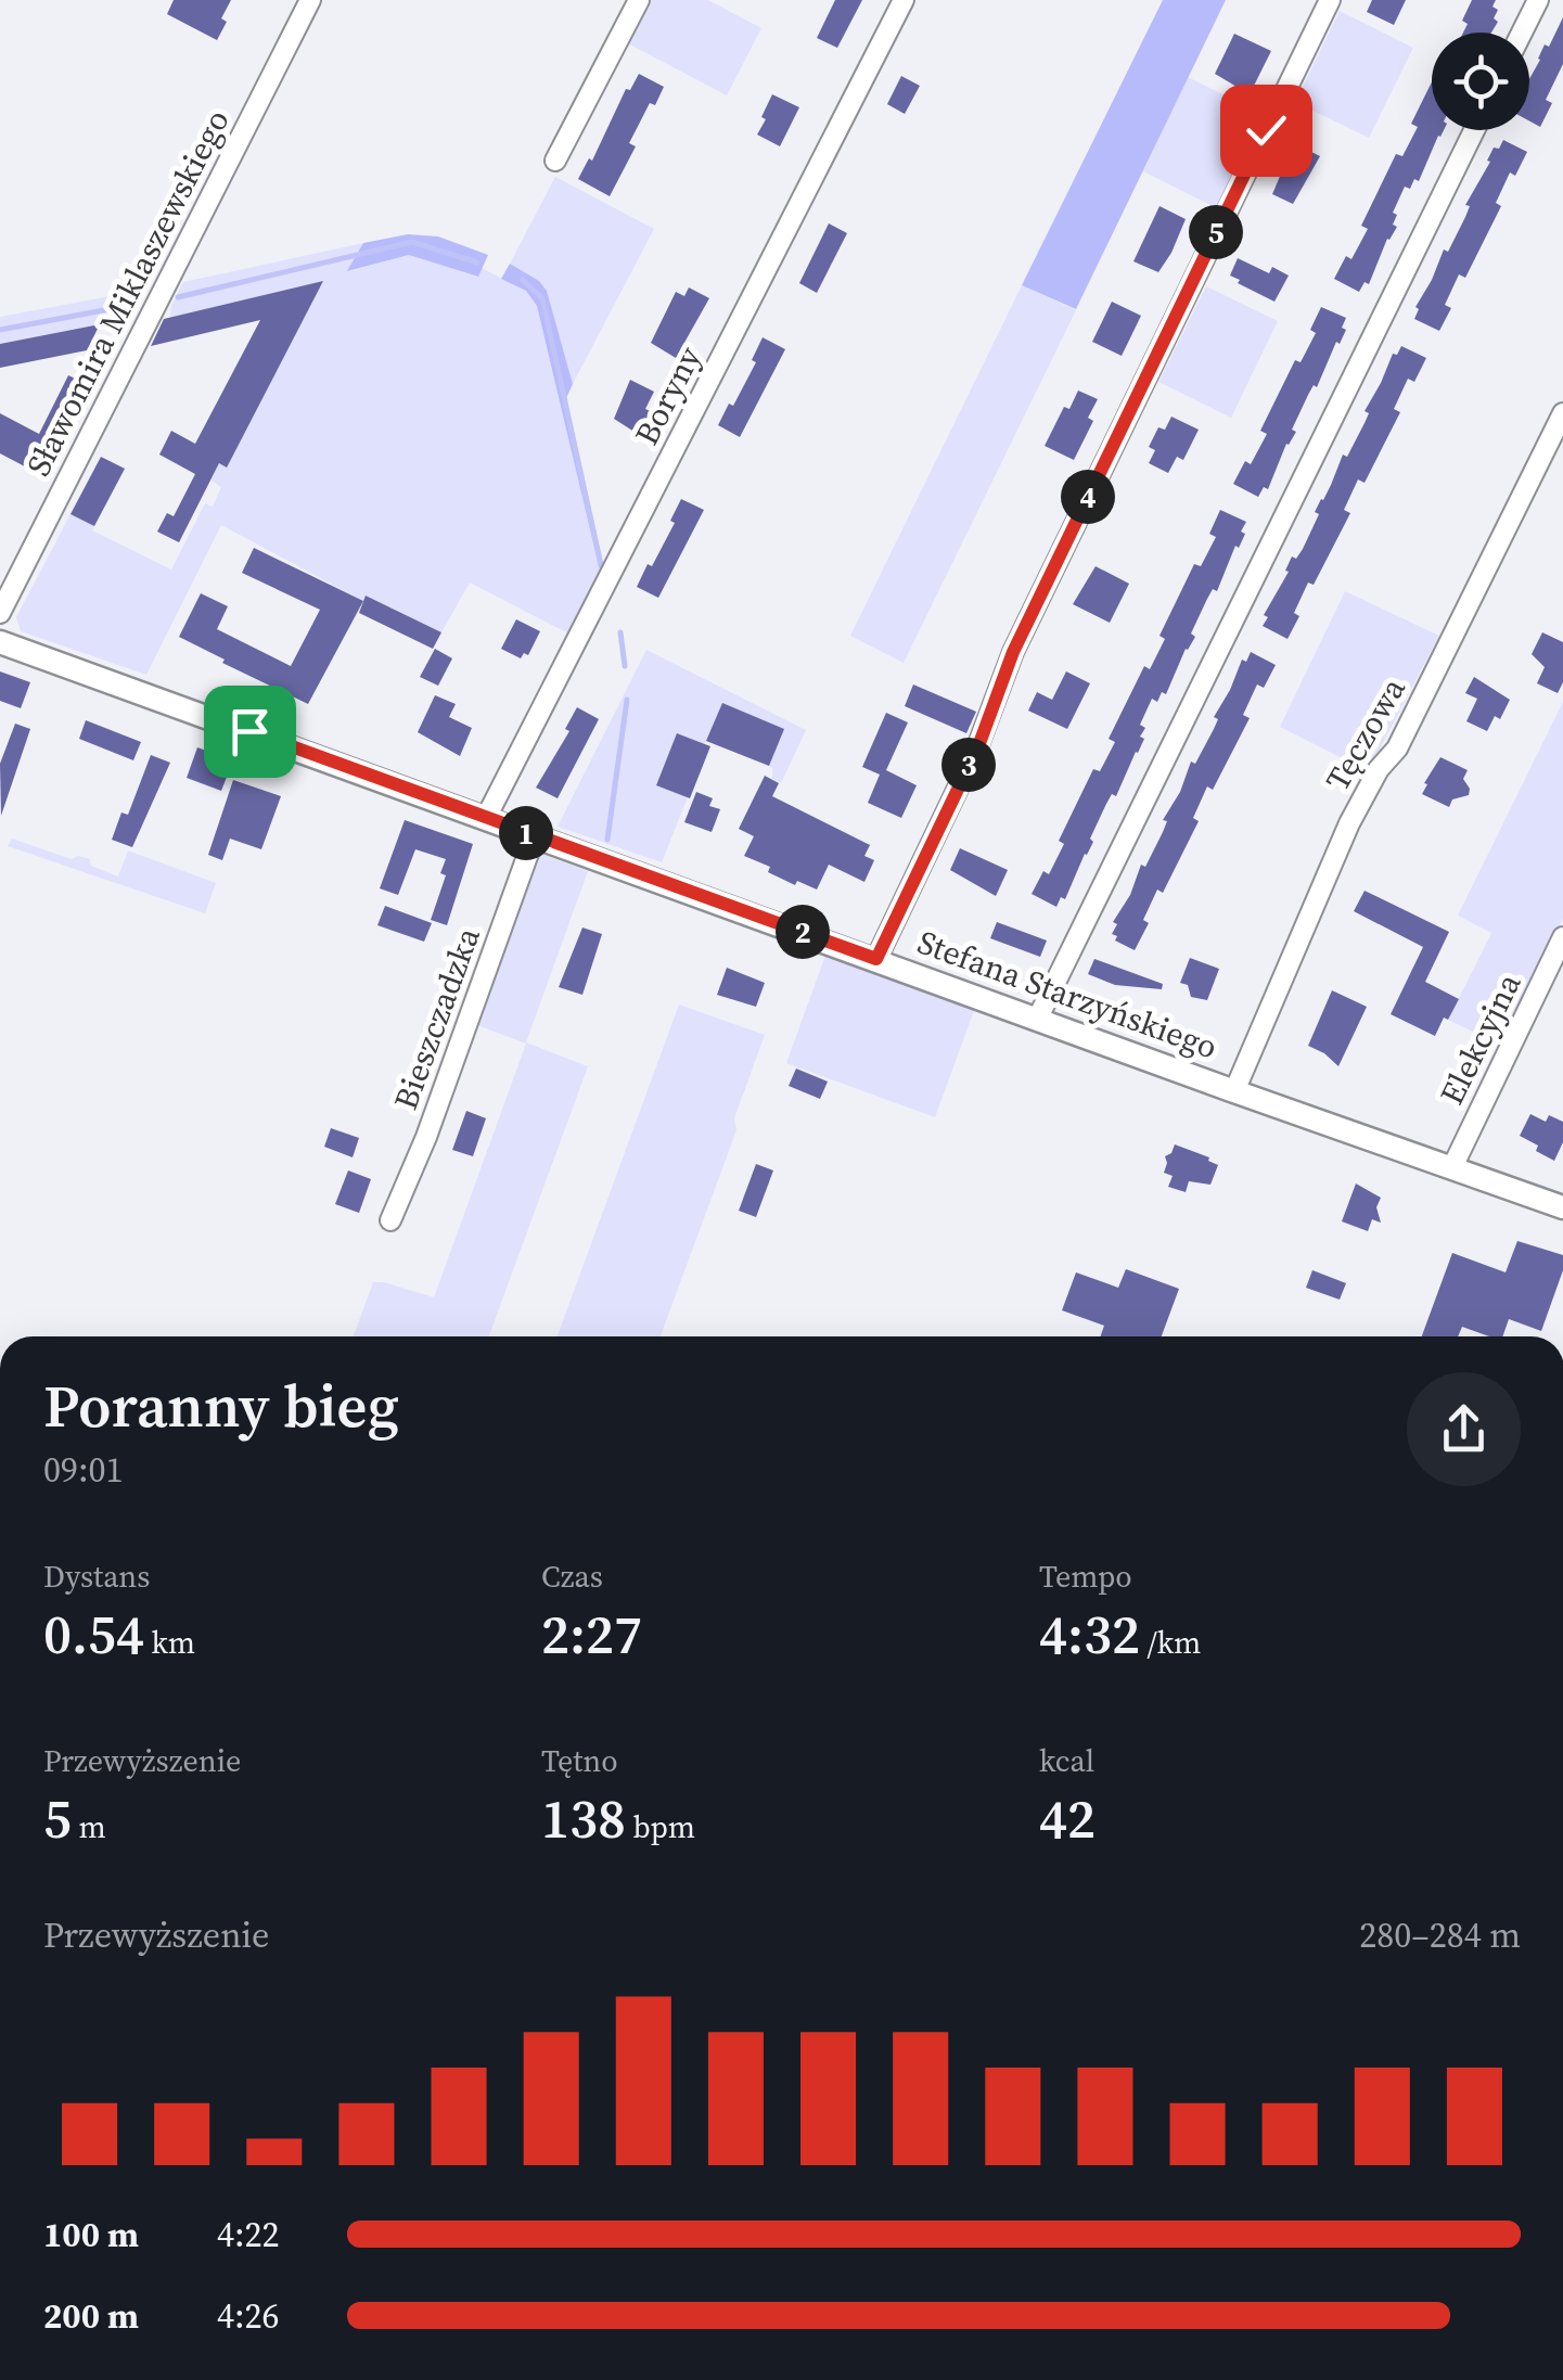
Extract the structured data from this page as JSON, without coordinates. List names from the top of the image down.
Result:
{
  "streets": {
    "street": [
      "Sławomira Miklaszewskiego",
      "Boryny",
      "Tęczowa",
      "Stefana Starzyńskiego",
      "Bieszczadzka",
      "Elekcyjna"
    ]
  },
  "crossings": [
    ["Boryny", "Stefana Starzyńskiego"],
    ["Tęczowa", "Stefana Starzyńskiego"],
    ["Stefana Starzyńskiego", "Bieszczadzka"],
    ["Stefana Starzyńskiego", "Elekcyjna"]
  ],
  "page": {
    "pins": [
      "5",
      "4",
      "3",
      "1",
      "2"
    ],
    "heading": ["Poranny bieg", "09:01"],
    "stats": [
      ["Dystans", "0.54 km"],
      ["Czas", "2:27"],
      ["Tempo", "4:32 /km"],
      ["Przewyższenie", "5 m"],
      ["Tętno", "138 bpm"],
      ["kcal", "42"]
    ],
    "chart": ["Przewyższenie", "280–284 m"],
    "list": [
      {
        "name": "100 m",
        "note": "4:22"
      },
      {
        "name": "200 m",
        "note": "4:26"
      }
    ]
  }
}
